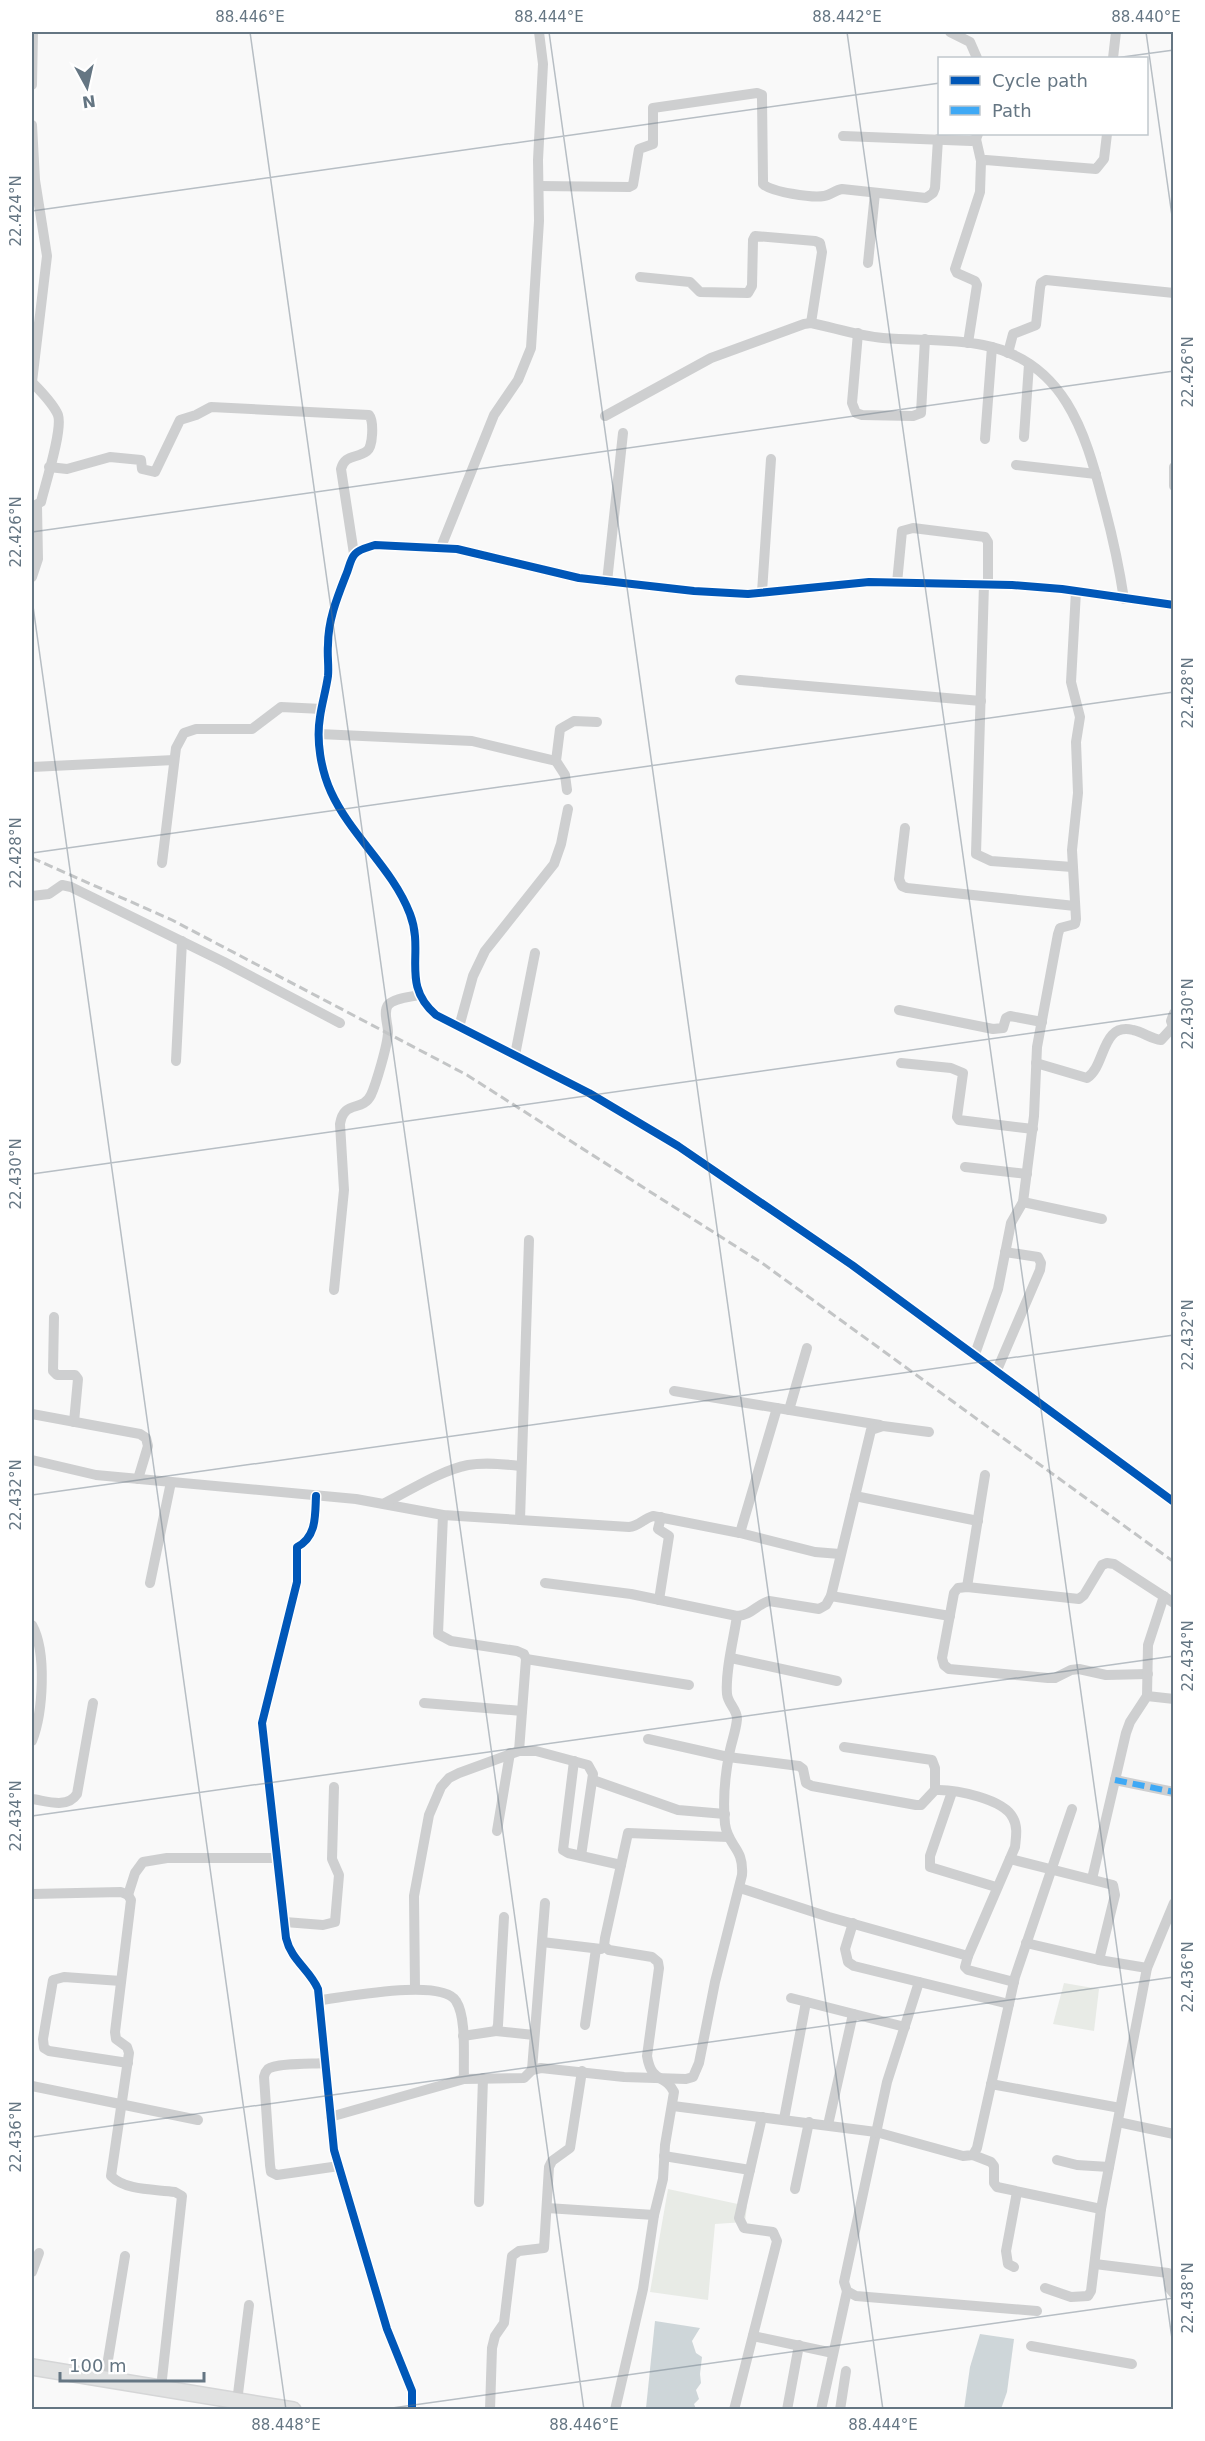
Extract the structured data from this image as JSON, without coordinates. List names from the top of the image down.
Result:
{
  "legend": ["Cycle path", "Path"],
  "scale_bar": "100 m",
  "north": "bottom",
  "coordinates": [
    "88.446°E",
    "88.444°E",
    "88.442°E",
    "88.440°E",
    "22.424°N",
    "22.426°N",
    "22.428°N",
    "22.430°N",
    "22.432°N",
    "22.434°N",
    "22.436°N",
    "22.438°N",
    "88.448°E"
  ]
}
